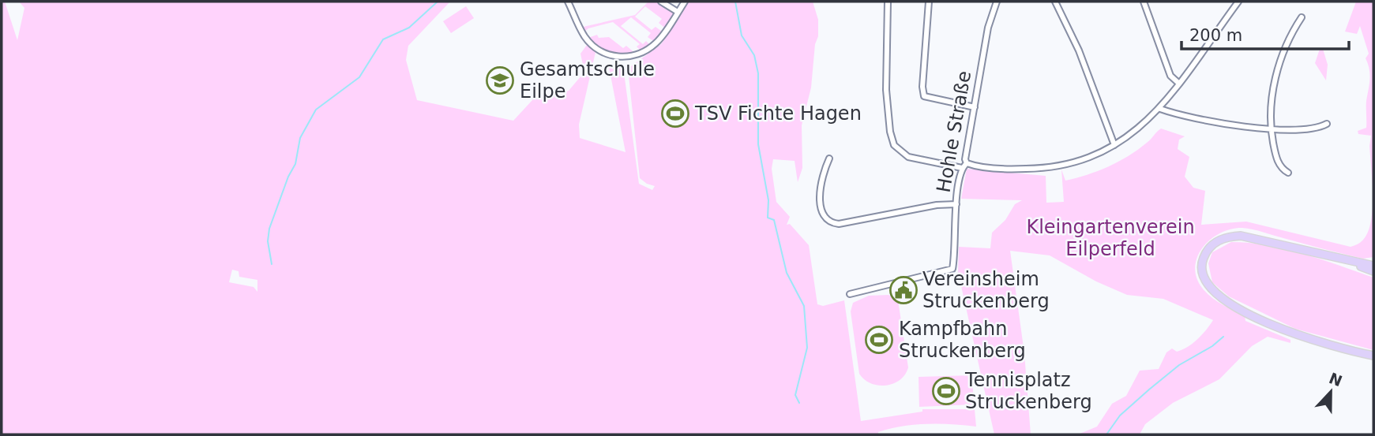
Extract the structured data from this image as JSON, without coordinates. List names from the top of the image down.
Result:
{
  "streets": {
    "street": ["Hohle Straße"]
  },
  "parks": ["Kleingartenverein Eilperfeld"],
  "places": {
    "school or university": ["Gesamtschule Eilpe"],
    "sports": ["TSV Fichte Hagen", "Kampfbahn Struckenberg", "Tennisplatz Struckenberg"],
    "public building": ["Vereinsheim Struckenberg"]
  },
  "scale_bar": "200 m",
  "north": "top"
}
